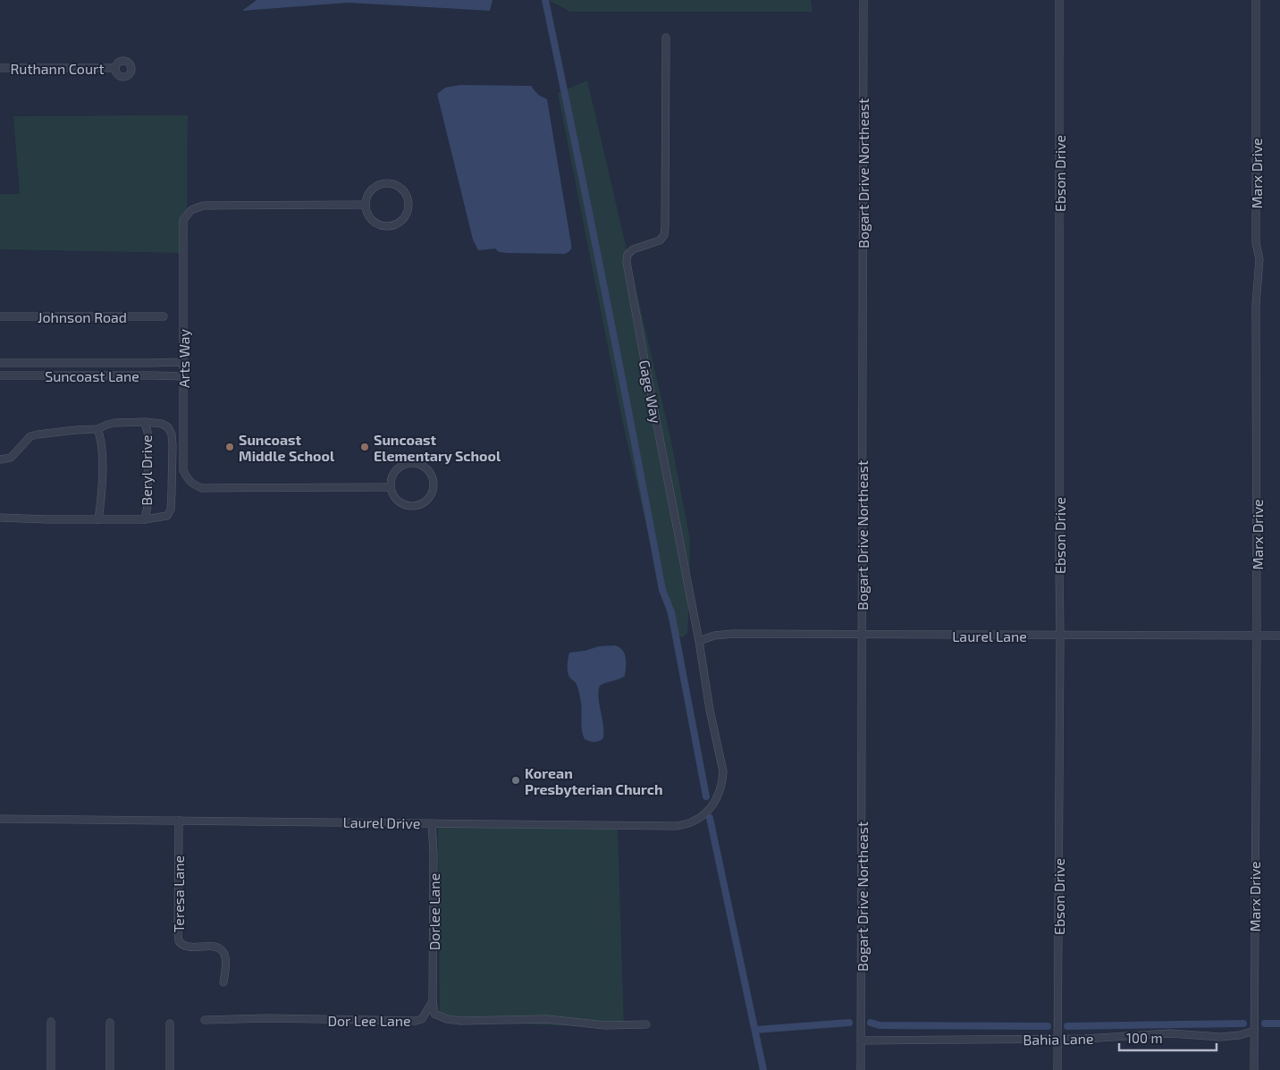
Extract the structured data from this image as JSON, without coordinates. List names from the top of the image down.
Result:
{
  "streets": {
    "street": [
      "Ruthann Court",
      "Bogart Drive Northeast",
      "Ebson Drive",
      "Marx Drive",
      "Johnson Road",
      "Arts Way",
      "Suncoast Lane",
      "Gage Way",
      "Beryl Drive",
      "Laurel Lane",
      "Laurel Drive",
      "Teresa Lane",
      "Dorlee Lane",
      "Dor Lee Lane",
      "Bahia Lane"
    ]
  },
  "crossings": [
    ["Bogart Drive Northeast", "Laurel Lane"],
    ["Bogart Drive Northeast", "Bahia Lane"],
    ["Ebson Drive", "Laurel Lane"],
    ["Ebson Drive", "Bahia Lane"],
    ["Marx Drive", "Laurel Lane"],
    ["Marx Drive", "Bahia Lane"],
    ["Arts Way", "Suncoast Lane"],
    ["Gage Way", "Laurel Lane"],
    ["Gage Way", "Laurel Drive"],
    ["Laurel Drive", "Teresa Lane"],
    ["Laurel Drive", "Dorlee Lane"],
    ["Dorlee Lane", "Dor Lee Lane"]
  ],
  "places": ["Suncoast Middle School", "Suncoast Elementary School", "Korean Presbyterian Church"],
  "scale_bar": "100 m"
}
